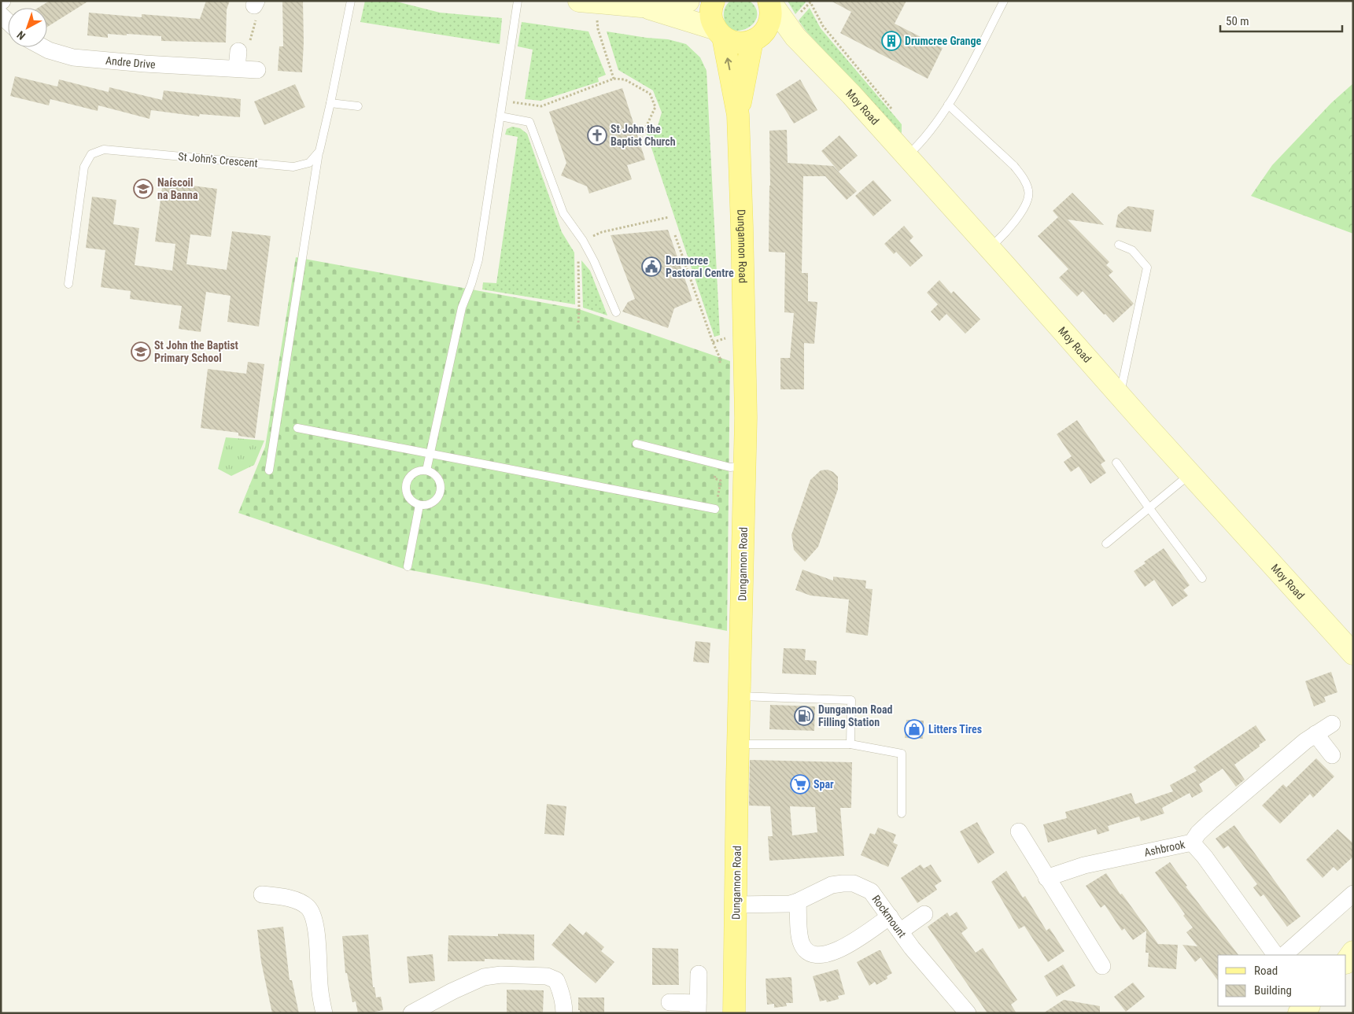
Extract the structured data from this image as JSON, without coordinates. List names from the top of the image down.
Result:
{
  "streets": {
    "main road": ["Moy Road", "Dungannon Road"],
    "street": ["Andre Drive", "Ashbrook", "Rockmount"],
    "lane": ["St John's Crescent"]
  },
  "crossings": [
    ["Moy Road", "Dungannon Road"],
    ["Dungannon Road", "Rockmount"]
  ],
  "places": {
    "building": ["Drumcree Grange"],
    "church": ["St John the Baptist Church"],
    "school or university": ["Naíscoil na Banna", "St John the Baptist Primary School"],
    "public building": ["Drumcree Pastoral Centre"],
    "fuel station": ["Dungannon Road Filling Station"],
    "shop": ["Litters Tires"],
    "supermarket": ["Spar"]
  },
  "legend": ["Road", "Building"],
  "scale_bar": "50 m",
  "north": "bottom left"
}
